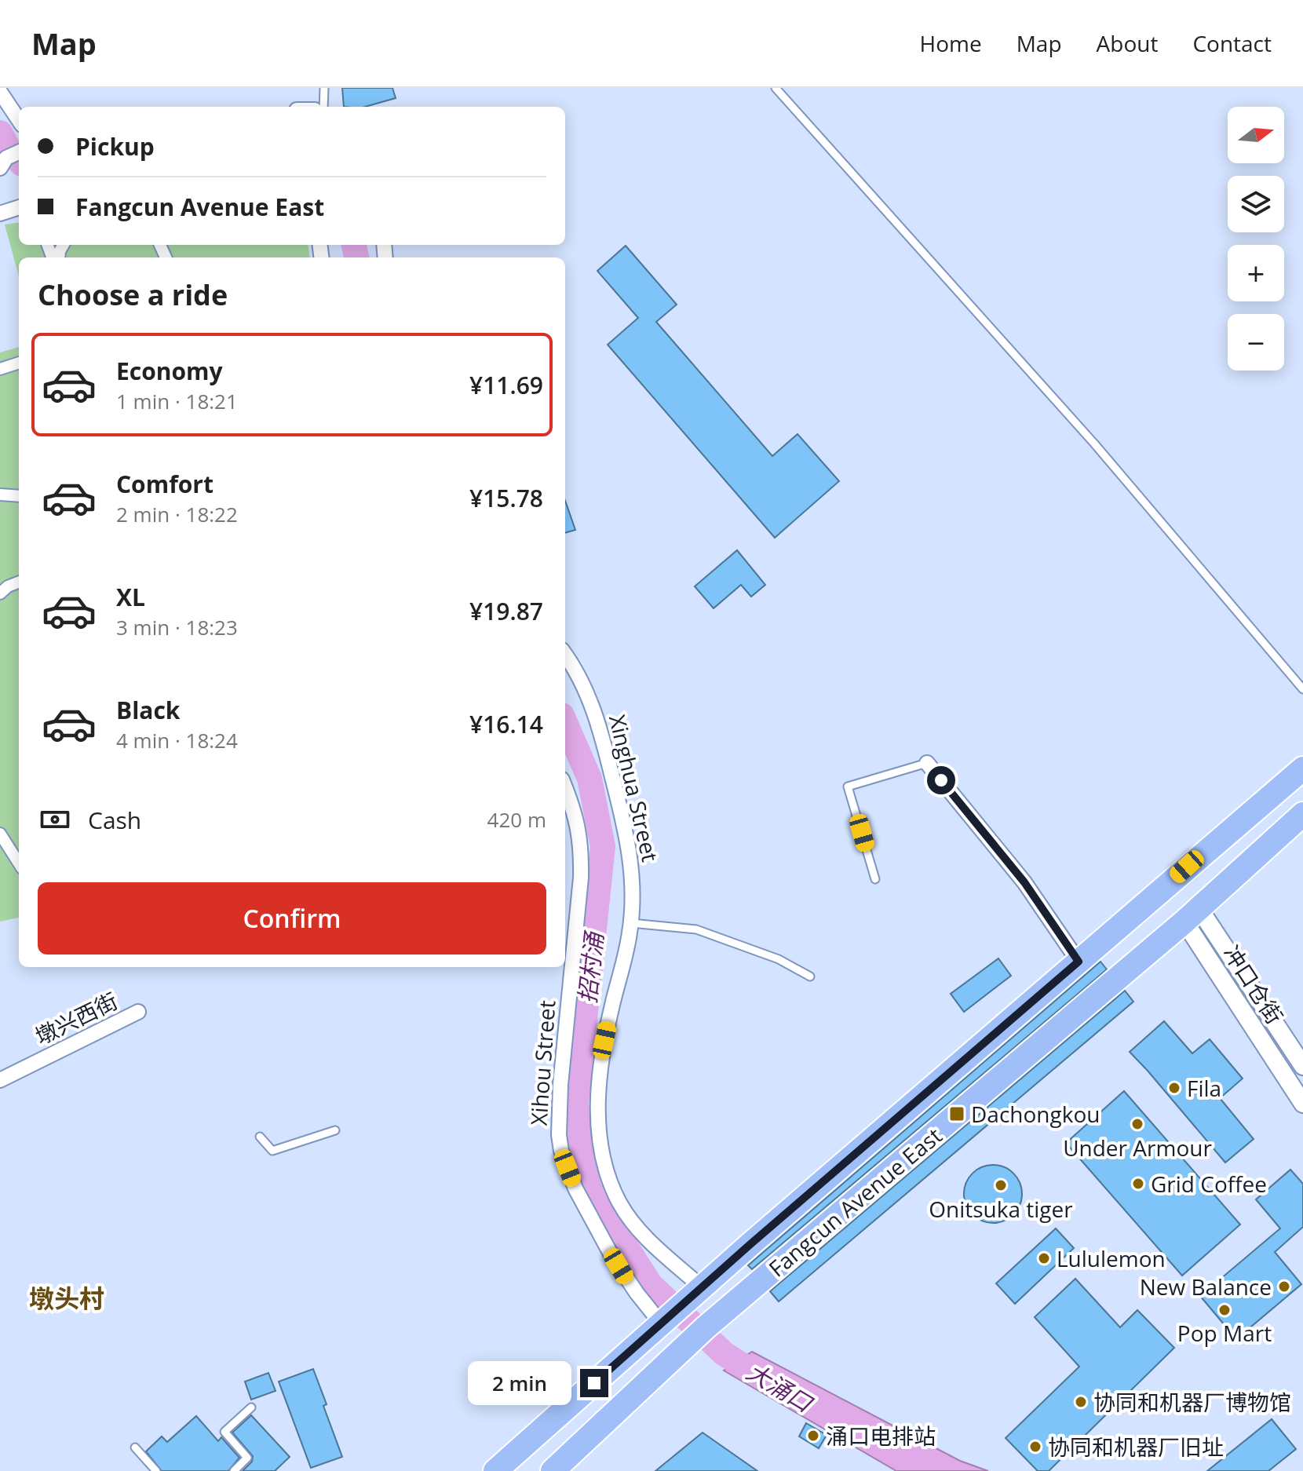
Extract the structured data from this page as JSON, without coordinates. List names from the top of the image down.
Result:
{
  "streets": {
    "highway": ["Fangcun Avenue East"],
    "street": [
      "Xinghua Street",
      "冲口仓街",
      "墩兴西街",
      "Xihou Street"
    ]
  },
  "crossings": [
    ["Xinghua Street", "Fangcun Avenue East"],
    ["冲口仓街", "Fangcun Avenue East"],
    ["Xihou Street", "Fangcun Avenue East"]
  ],
  "districts": ["墩头村"],
  "water": ["招村涌", "大涌口"],
  "places": {
    "other": [
      "Fila",
      "Under Armour",
      "Grid Coffee",
      "Onitsuka tiger",
      "Lululemon",
      "New Balance",
      "Pop Mart",
      "协同和机器厂博物馆",
      "涌口电排站",
      "协同和机器厂旧址"
    ],
    "transit": ["Dachongkou"]
  },
  "north": "right",
  "page": {
    "header": "Map",
    "nav": [
      "Home",
      "Map",
      "About",
      "Contact"
    ],
    "map_buttons": ["+", "−"],
    "banner": ["Pickup", "Fangcun Avenue East"],
    "heading": "Choose a ride",
    "list": [
      {
        "name": "Economy",
        "note": "1 min · 18:21",
        "value": "¥11.69"
      },
      {
        "name": "Comfort",
        "note": "2 min · 18:22",
        "value": "¥15.78"
      },
      {
        "name": "XL",
        "note": "3 min · 18:23",
        "value": "¥19.87"
      },
      {
        "name": "Black",
        "note": "4 min · 18:24",
        "value": "¥16.14"
      }
    ],
    "pay": ["Cash", "420 m"],
    "buttons": "Confirm",
    "bubble": "2 min"
  }
}
